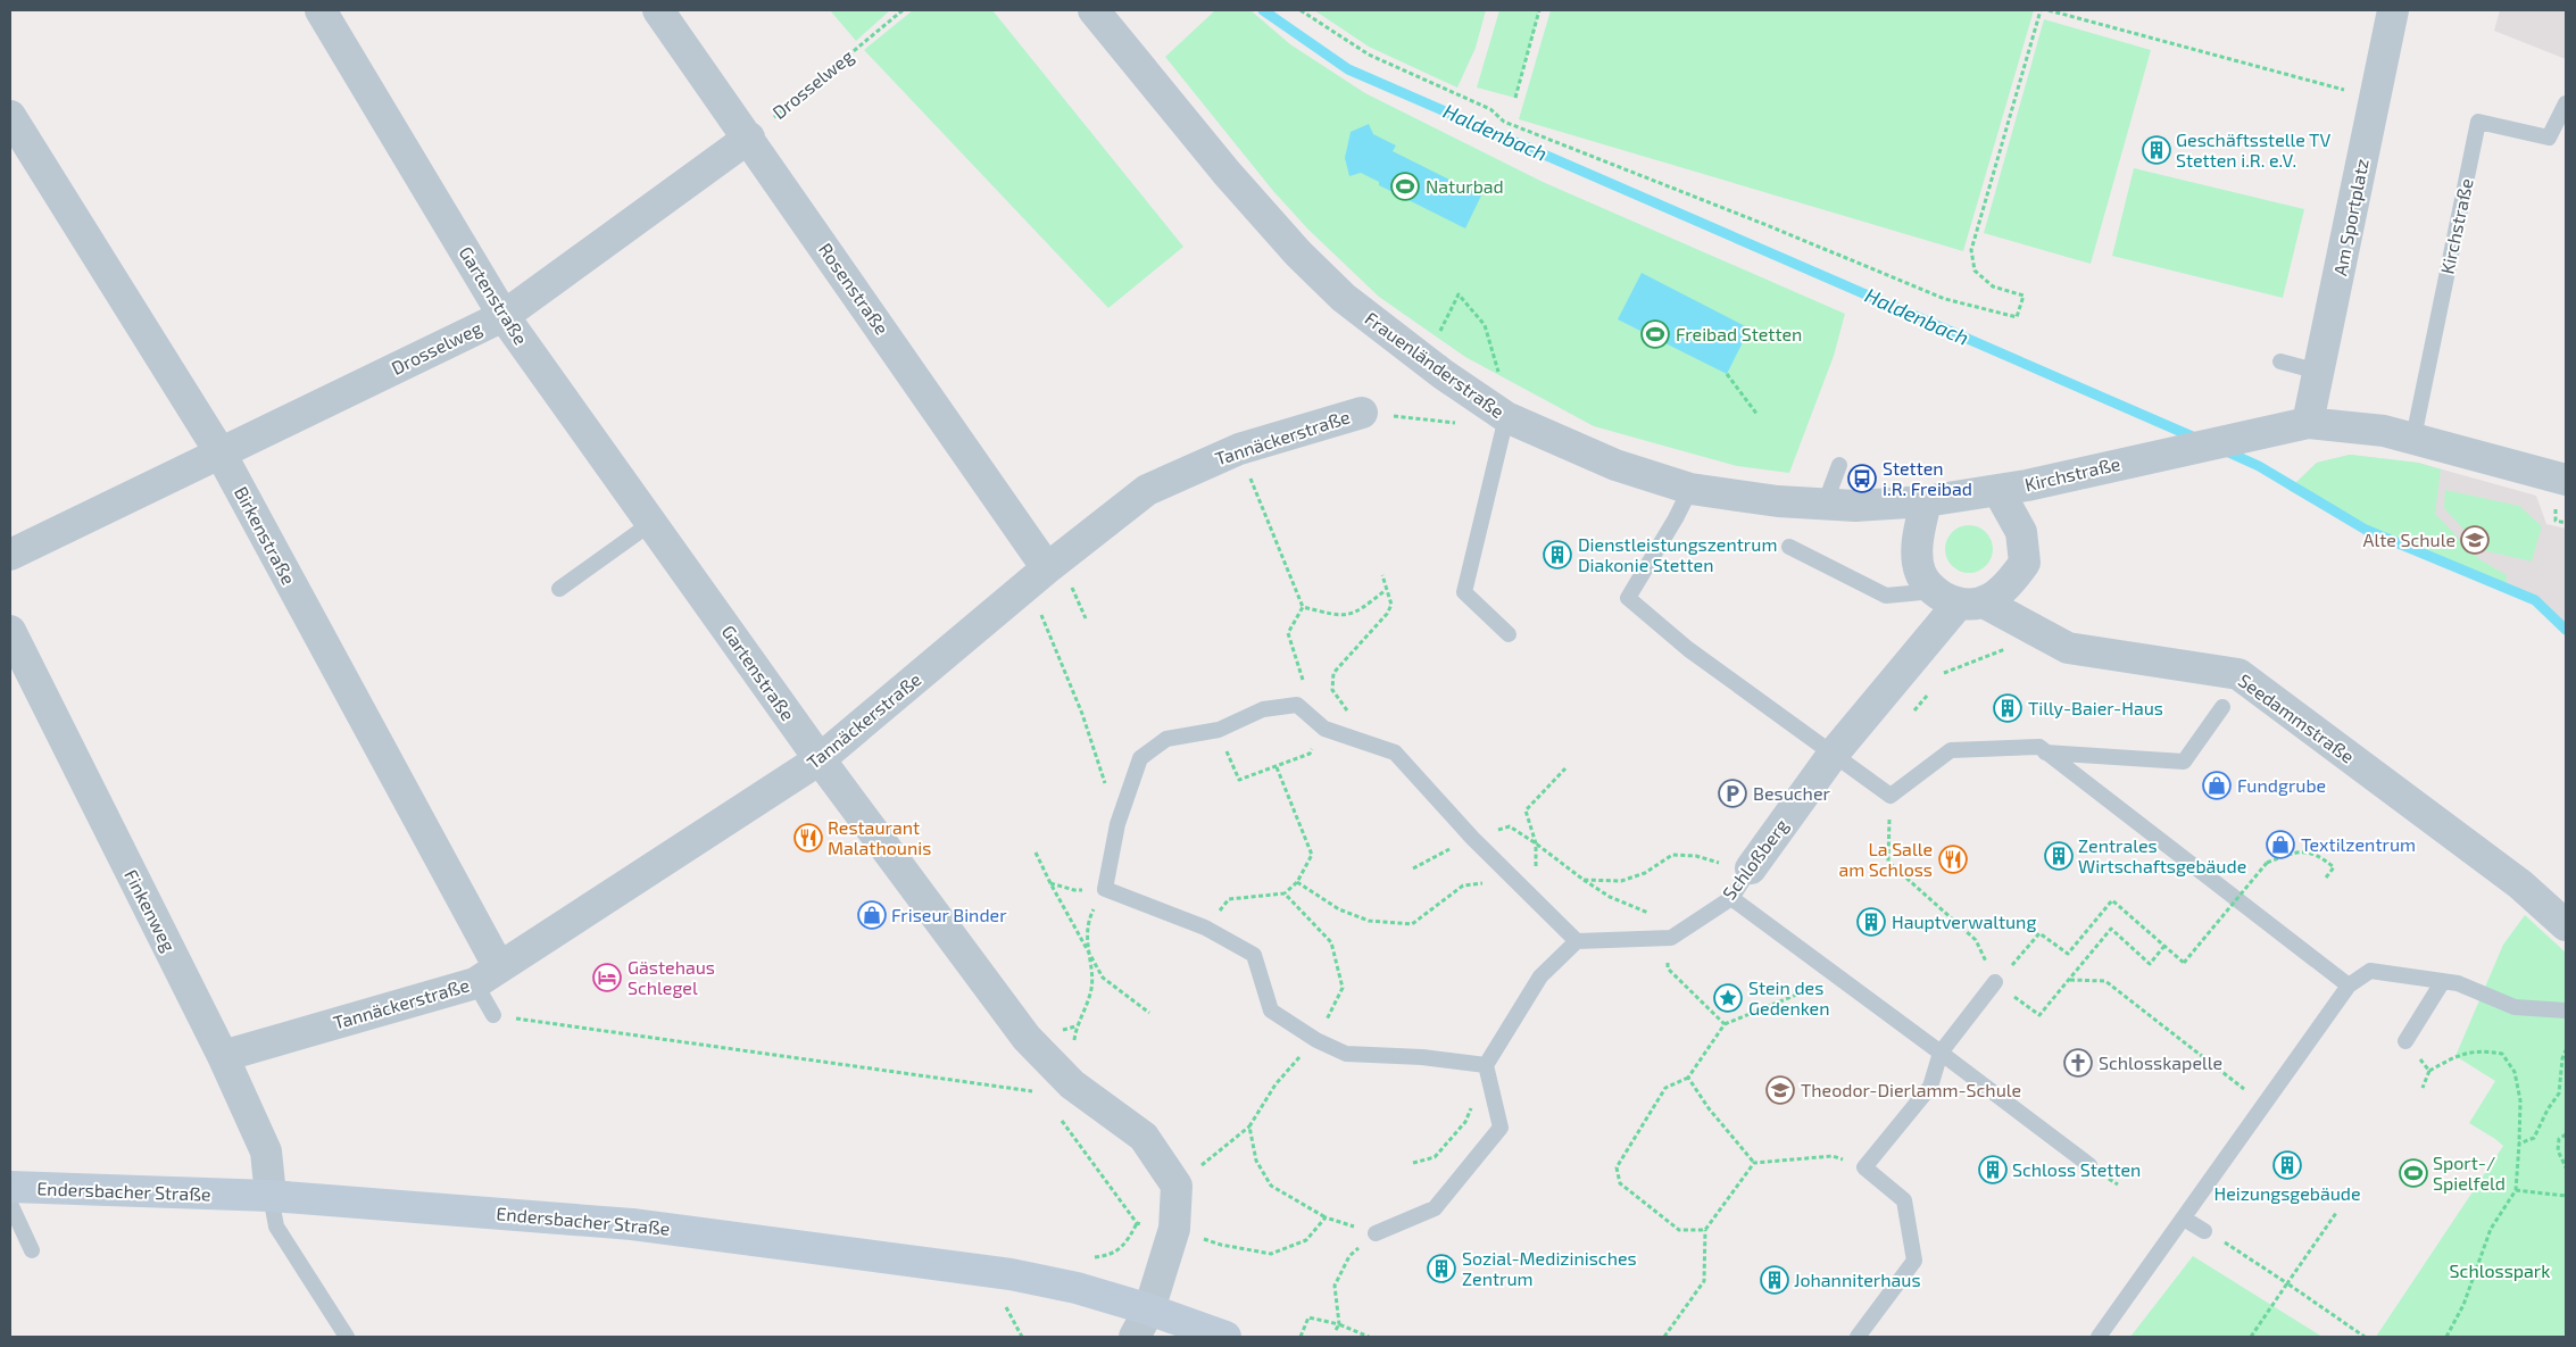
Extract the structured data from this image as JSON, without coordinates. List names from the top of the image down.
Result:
{
  "streets": {
    "main road": ["Endersbacher Straße"],
    "street": [
      "Drosselweg",
      "Am Sportplatz",
      "Kirchstraße",
      "Rosenstraße",
      "Gartenstraße",
      "Frauenländerstraße",
      "Tannäckerstraße",
      "Birkenstraße",
      "Seedammstraße",
      "Schloßberg",
      "Finkenweg"
    ]
  },
  "crossings": [
    ["Drosselweg", "Rosenstraße"],
    ["Drosselweg", "Gartenstraße"],
    ["Drosselweg", "Birkenstraße"],
    ["Am Sportplatz", "Kirchstraße"],
    ["Kirchstraße", "Frauenländerstraße"],
    ["Kirchstraße", "Seedammstraße"],
    ["Kirchstraße", "Schloßberg"],
    ["Rosenstraße", "Tannäckerstraße"],
    ["Gartenstraße", "Tannäckerstraße"],
    ["Gartenstraße", "Endersbacher Straße"],
    ["Frauenländerstraße", "Tannäckerstraße"],
    ["Frauenländerstraße", "Seedammstraße"],
    ["Frauenländerstraße", "Schloßberg"],
    ["Tannäckerstraße", "Birkenstraße"],
    ["Tannäckerstraße", "Finkenweg"],
    ["Seedammstraße", "Schloßberg"],
    ["Finkenweg", "Endersbacher Straße"]
  ],
  "water": ["Haldenbach"],
  "parks": ["Schlosspark"],
  "places": {
    "building": [
      "Geschäftsstelle TV Stetten i.R. e.V.",
      "Dienstleistungszentrum Diakonie Stetten",
      "Tilly-Baier-Haus",
      "Zentrales Wirtschaftsgebäude",
      "Hauptverwaltung",
      "Heizungsgebäude",
      "Schloss Stetten",
      "Sozial-Medizinisches Zentrum",
      "Johanniterhaus"
    ],
    "sports": ["Naturbad", "Freibad Stetten", "Sport-/ Spielfeld"],
    "bus stop": ["Stetten i.R. Freibad"],
    "school or university": ["Alte Schule", "Theodor-Dierlamm-Schule"],
    "shop": ["Fundgrube", "Textilzentrum", "Friseur Binder"],
    "parking": ["Besucher"],
    "restaurant": ["Restaurant Malathounis", "La Salle am Schloss"],
    "hotel": ["Gästehaus Schlegel"],
    "place": ["Stein des Gedenken"],
    "church": ["Schlosskapelle"]
  }
}
